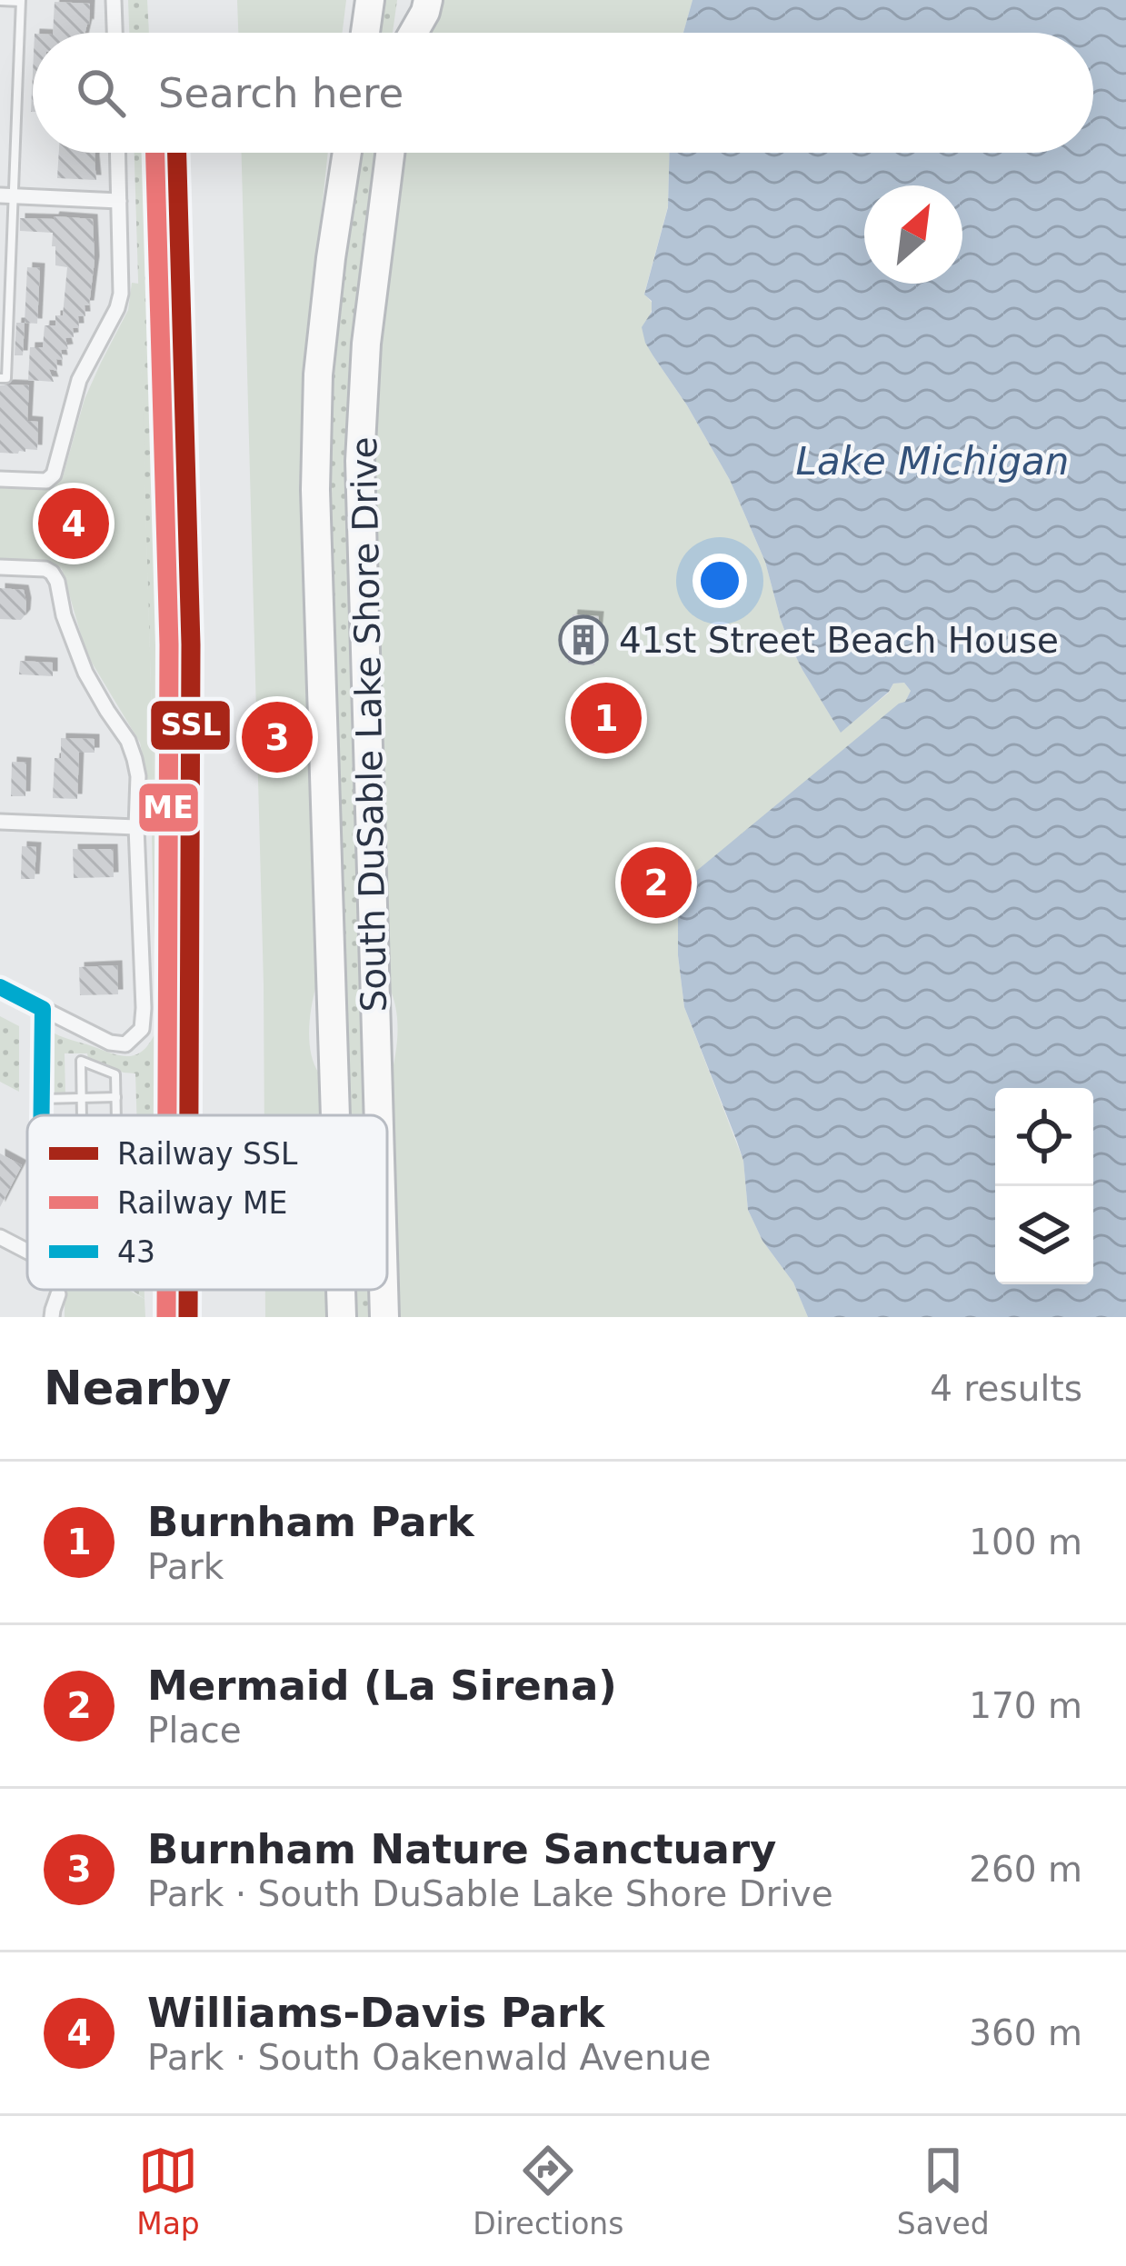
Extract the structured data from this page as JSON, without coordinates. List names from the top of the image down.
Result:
{
  "streets": {
    "highway": ["South DuSable Lake Shore Drive"]
  },
  "water": ["Lake Michigan"],
  "places": {
    "building": ["41st Street Beach House"]
  },
  "lines": ["rail line SSL", "rail line ME", "transit line 43"],
  "legend": ["Railway SSL", "Railway ME", "43"],
  "north": "top right",
  "page": {
    "search": "Search here",
    "pins": [
      "4",
      "1",
      "3",
      "2"
    ],
    "heading": ["Nearby", "4 results"],
    "list": [
      {
        "mark": "1",
        "name": "Burnham Park",
        "note": "Park",
        "value": "100 m"
      },
      {
        "mark": "2",
        "name": "Mermaid (La Sirena)",
        "note": "Place",
        "value": "170 m"
      },
      {
        "mark": "3",
        "name": "Burnham Nature Sanctuary",
        "note": "Park · South DuSable Lake Shore Drive",
        "value": "260 m"
      },
      {
        "mark": "4",
        "name": "Williams-Davis Park",
        "note": "Park · South Oakenwald Avenue",
        "value": "360 m"
      }
    ],
    "nav": ["Map", "Directions", "Saved"]
  }
}
